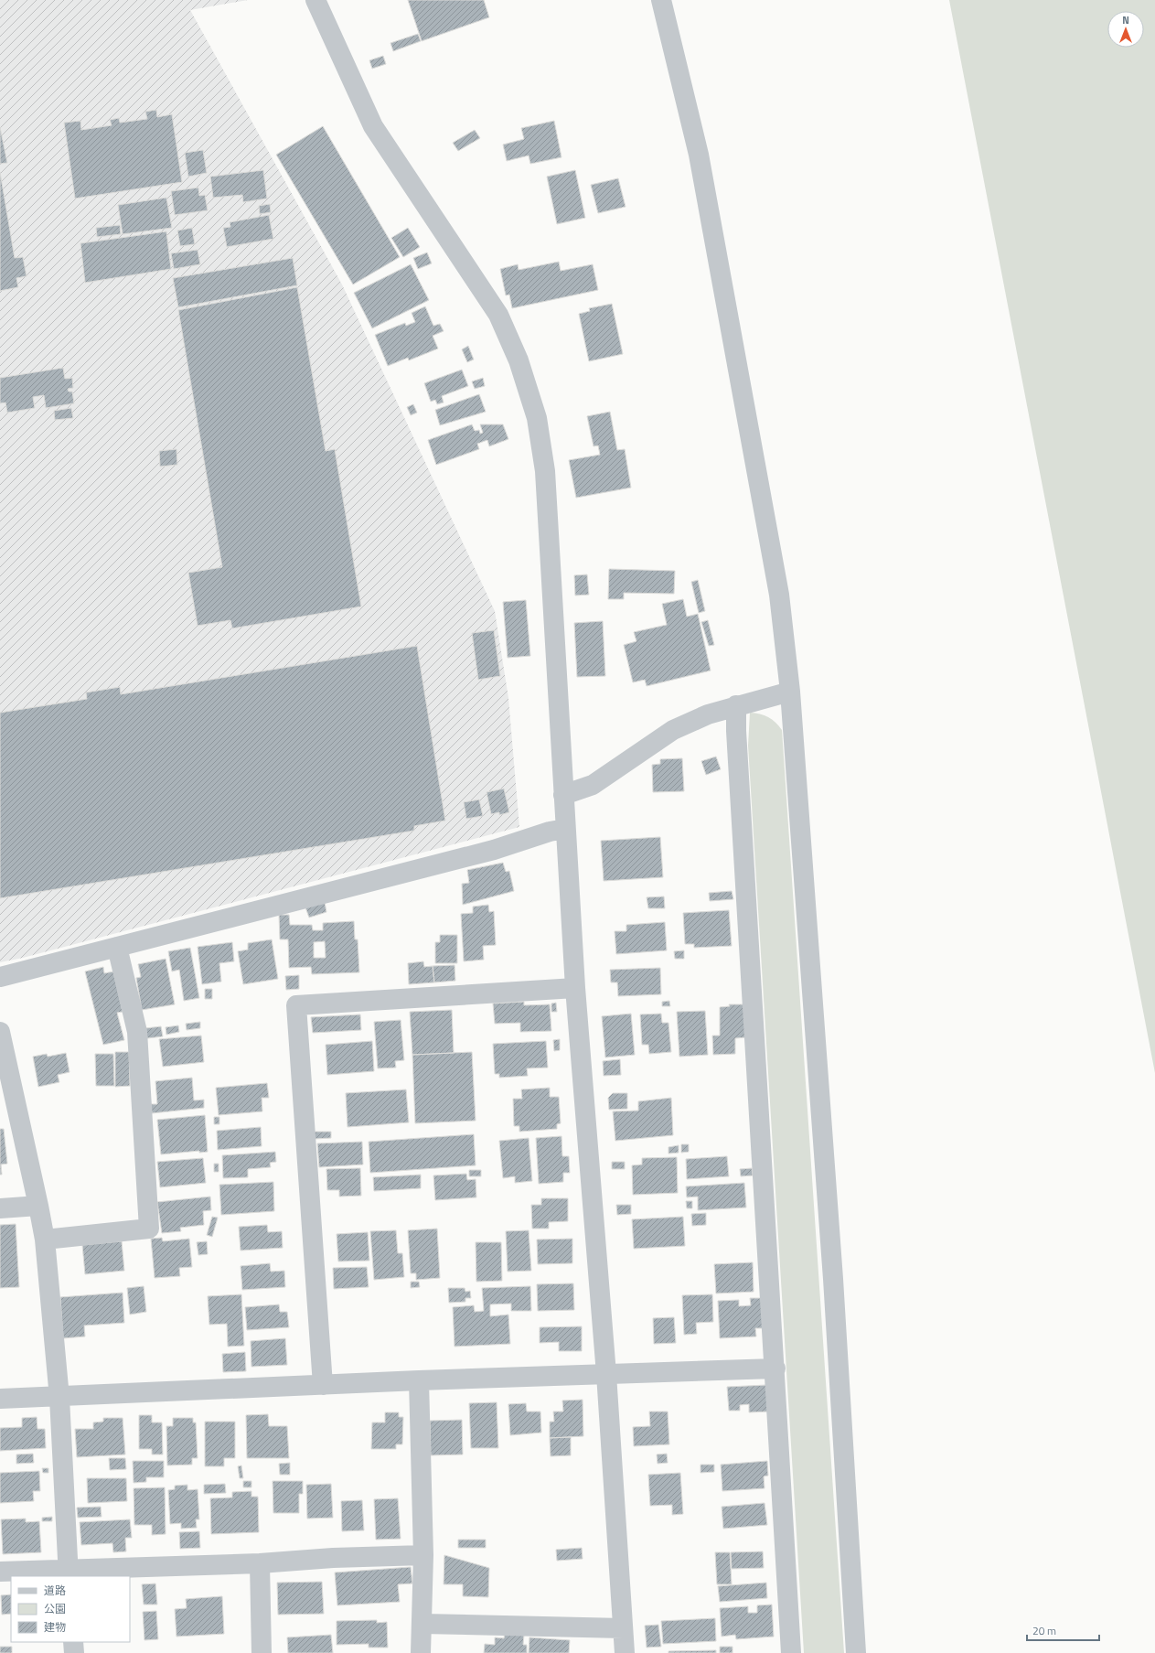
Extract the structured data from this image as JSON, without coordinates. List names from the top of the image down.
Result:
{
  "legend": ["道路", "公園", "建物"],
  "scale_bar": "20 m",
  "north": "top"
}
